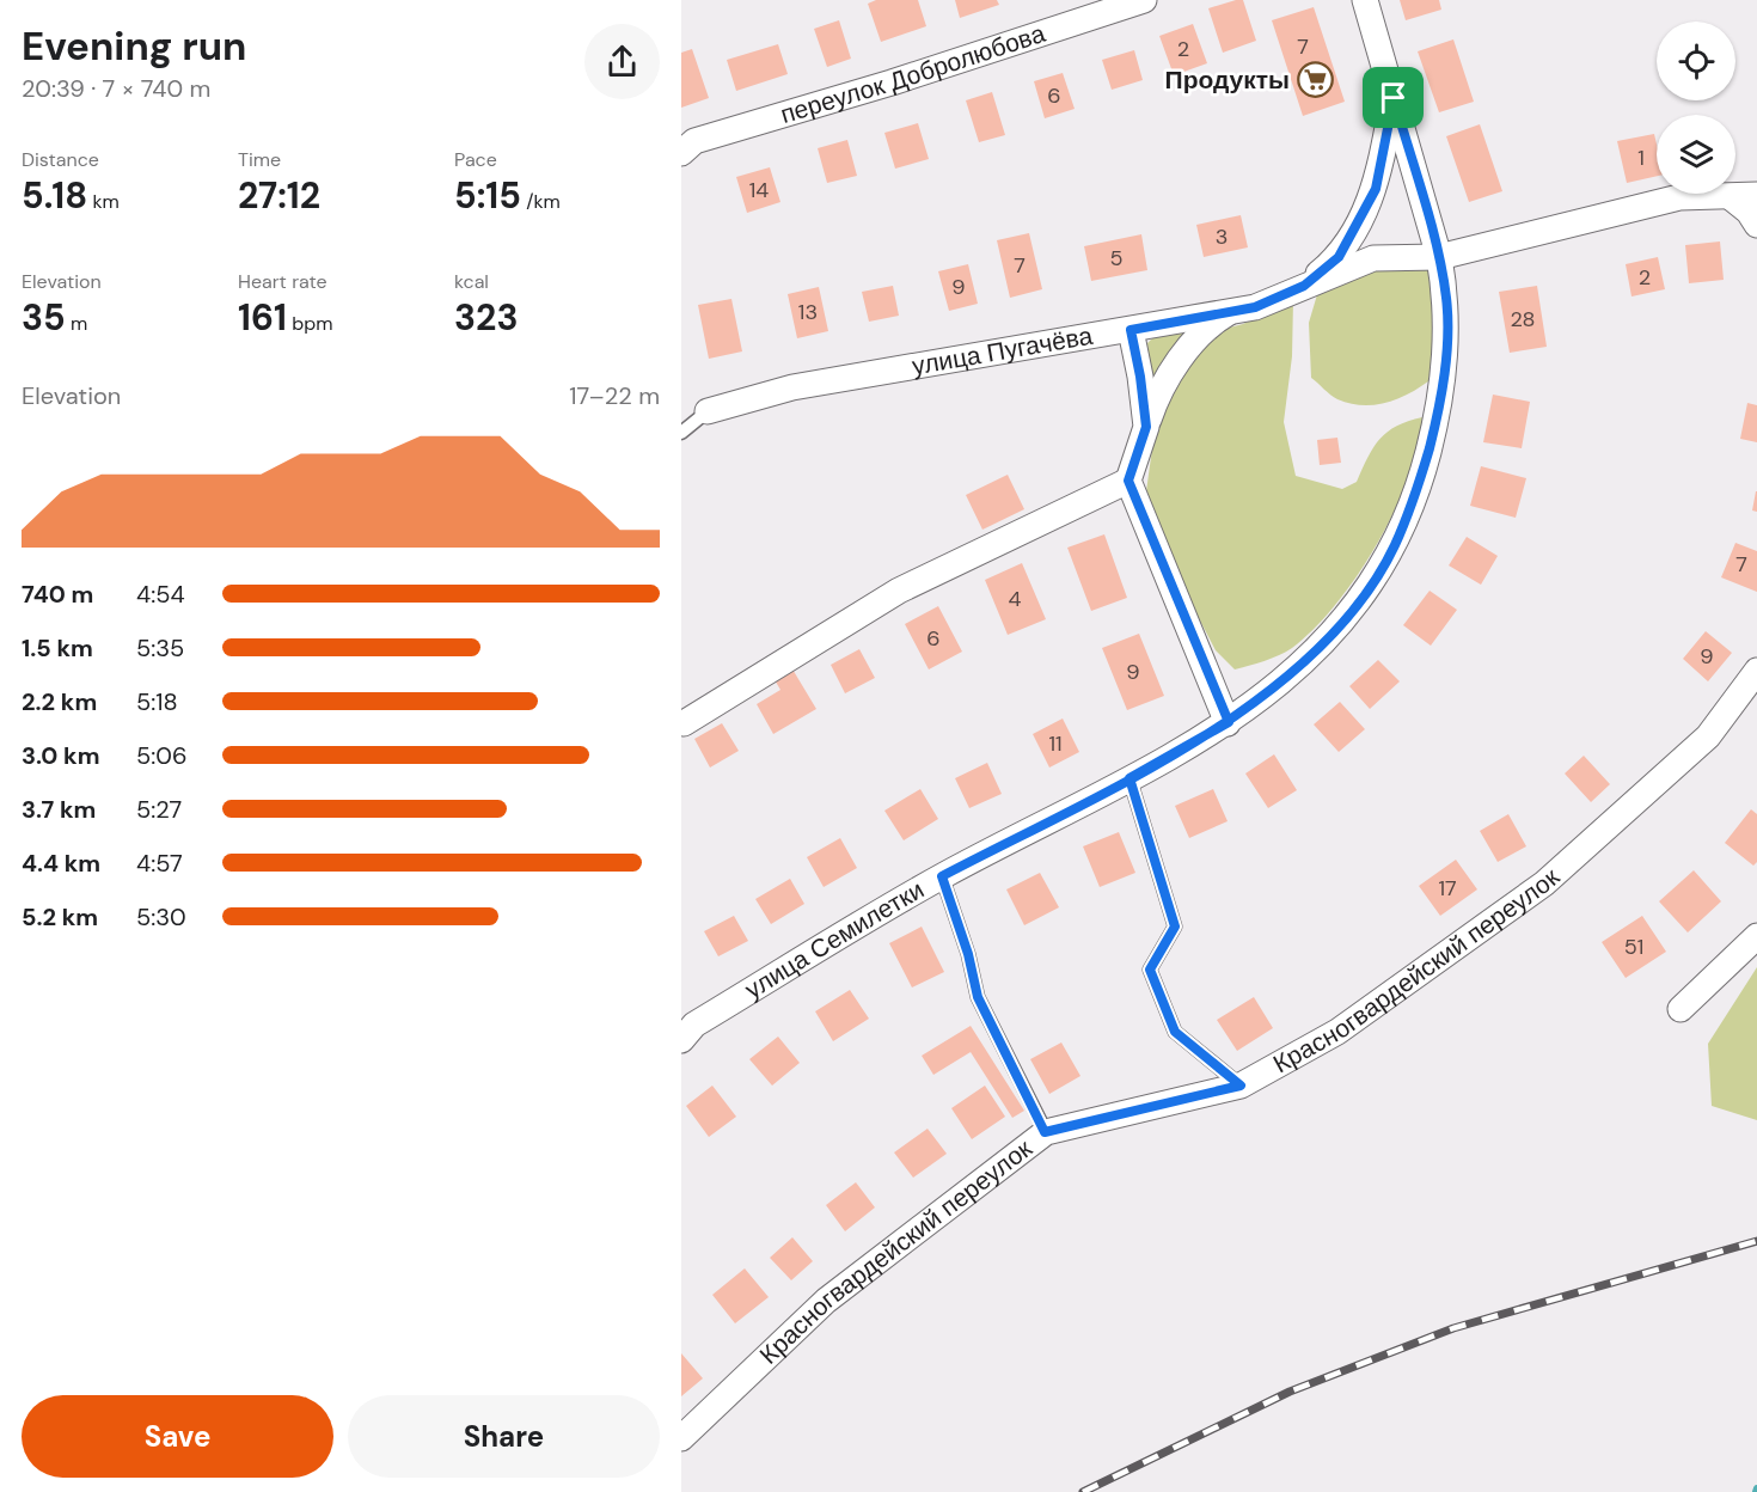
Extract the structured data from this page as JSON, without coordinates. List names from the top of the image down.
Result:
{
  "streets": {
    "street": [
      "переулок Добролюбова",
      "улица Пугачёва",
      "улица Семилетки",
      "Красногвардейский переулок"
    ]
  },
  "crossings": [
    ["улица Пугачёва", "улица Семилетки"]
  ],
  "places": {
    "supermarket": ["Продукты"]
  },
  "house_numbers": [
    "7",
    "2",
    "6",
    "1",
    "14",
    "3",
    "5",
    "7",
    "2",
    "9",
    "13",
    "28",
    "7",
    "4",
    "6",
    "9",
    "9",
    "11",
    "17",
    "51"
  ],
  "page": {
    "heading": ["Evening run", "20:39 · 7 × 740 m"],
    "stats": [
      ["Distance", "5.18 km"],
      ["Time", "27:12"],
      ["Pace", "5:15 /km"],
      ["Elevation", "35 m"],
      ["Heart rate", "161 bpm"],
      ["kcal", "323"]
    ],
    "chart": ["Elevation", "17–22 m"],
    "list": [
      {
        "name": "740 m",
        "note": "4:54"
      },
      {
        "name": "1.5 km",
        "note": "5:35"
      },
      {
        "name": "2.2 km",
        "note": "5:18"
      },
      {
        "name": "3.0 km",
        "note": "5:06"
      },
      {
        "name": "3.7 km",
        "note": "5:27"
      },
      {
        "name": "4.4 km",
        "note": "4:57"
      },
      {
        "name": "5.2 km",
        "note": "5:30"
      }
    ],
    "buttons": ["Save", "Share"]
  }
}
